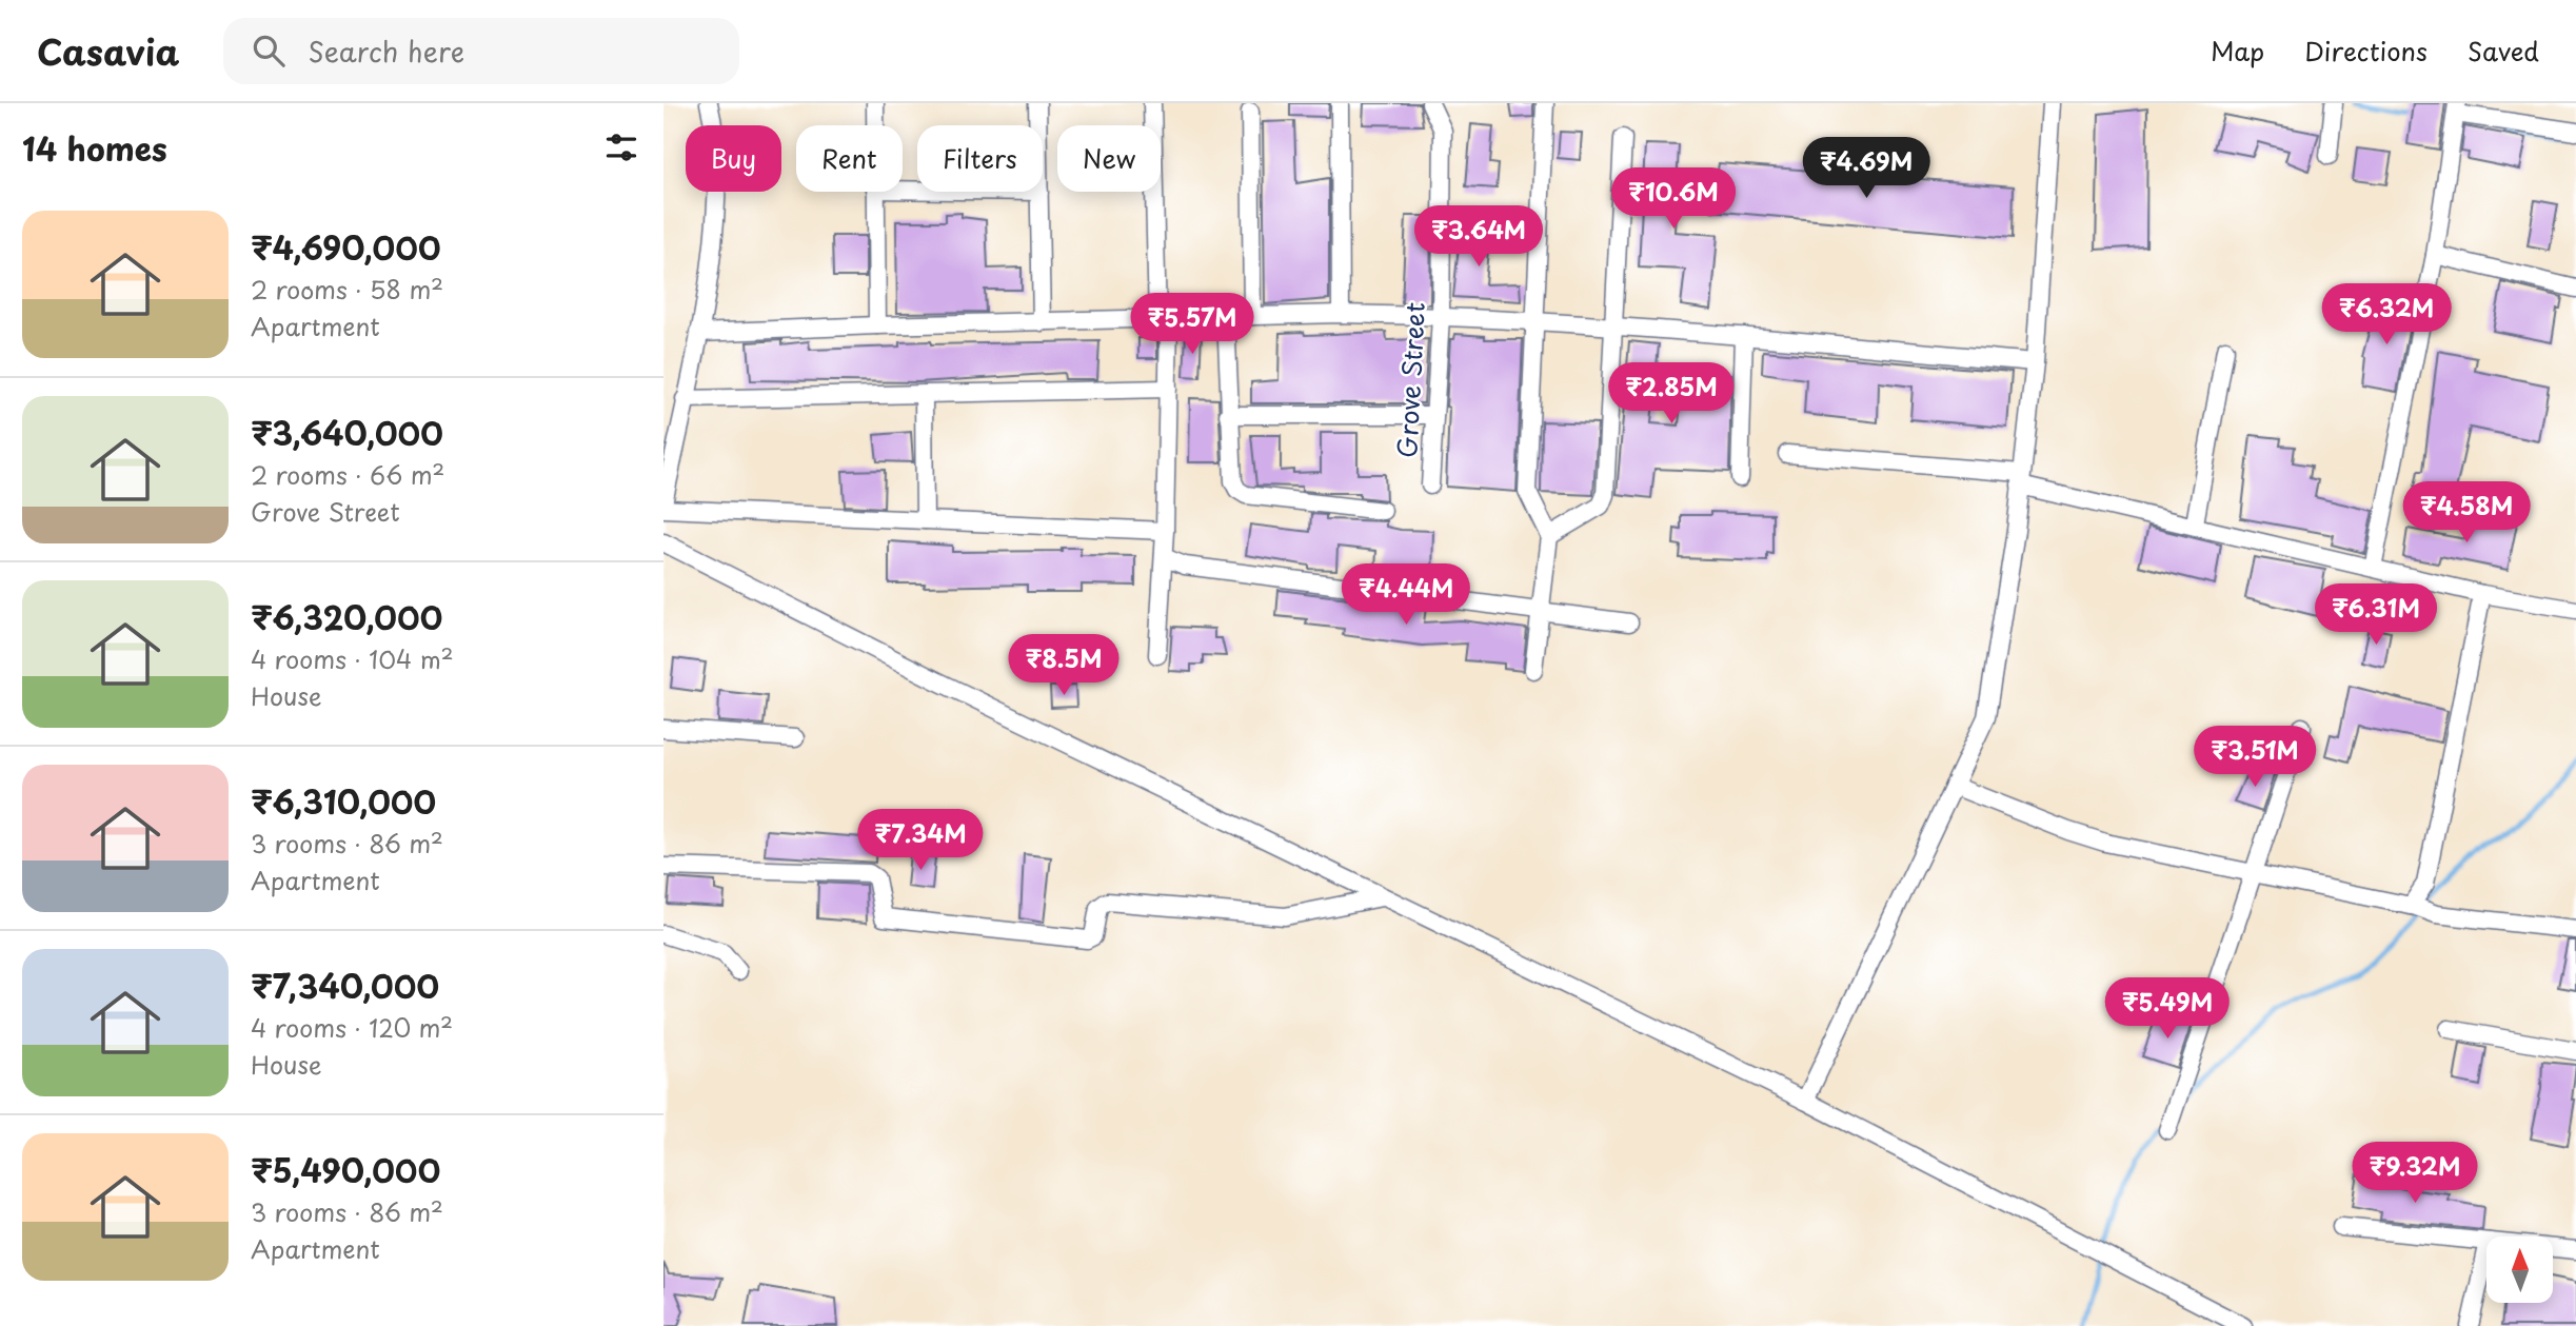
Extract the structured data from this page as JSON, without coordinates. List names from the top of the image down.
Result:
{
  "streets": {
    "street": ["Grove Street"]
  },
  "north": "top",
  "page": {
    "header": "Casavia",
    "search": "Search here",
    "nav": ["Map", "Directions", "Saved"],
    "heading": "14 homes",
    "chip": [
      "Buy",
      "Rent",
      "Filters",
      "New"
    ],
    "price": [
      "₹4.69M",
      "₹10.6M",
      "₹3.64M",
      "₹6.32M",
      "₹5.57M",
      "₹2.85M",
      "₹4.58M",
      "₹4.44M",
      "₹6.31M",
      "₹8.5M",
      "₹3.51M",
      "₹7.34M",
      "₹5.49M",
      "₹9.32M"
    ],
    "list": [
      {
        "name": "₹4,690,000",
        "note": "2 rooms · 58 m² · Apartment"
      },
      {
        "name": "₹3,640,000",
        "note": "2 rooms · 66 m² · Grove Street"
      },
      {
        "name": "₹6,320,000",
        "note": "4 rooms · 104 m² · House"
      },
      {
        "name": "₹6,310,000",
        "note": "3 rooms · 86 m² · Apartment"
      },
      {
        "name": "₹7,340,000",
        "note": "4 rooms · 120 m² · House"
      },
      {
        "name": "₹5,490,000",
        "note": "3 rooms · 86 m² · Apartment"
      }
    ]
  }
}
